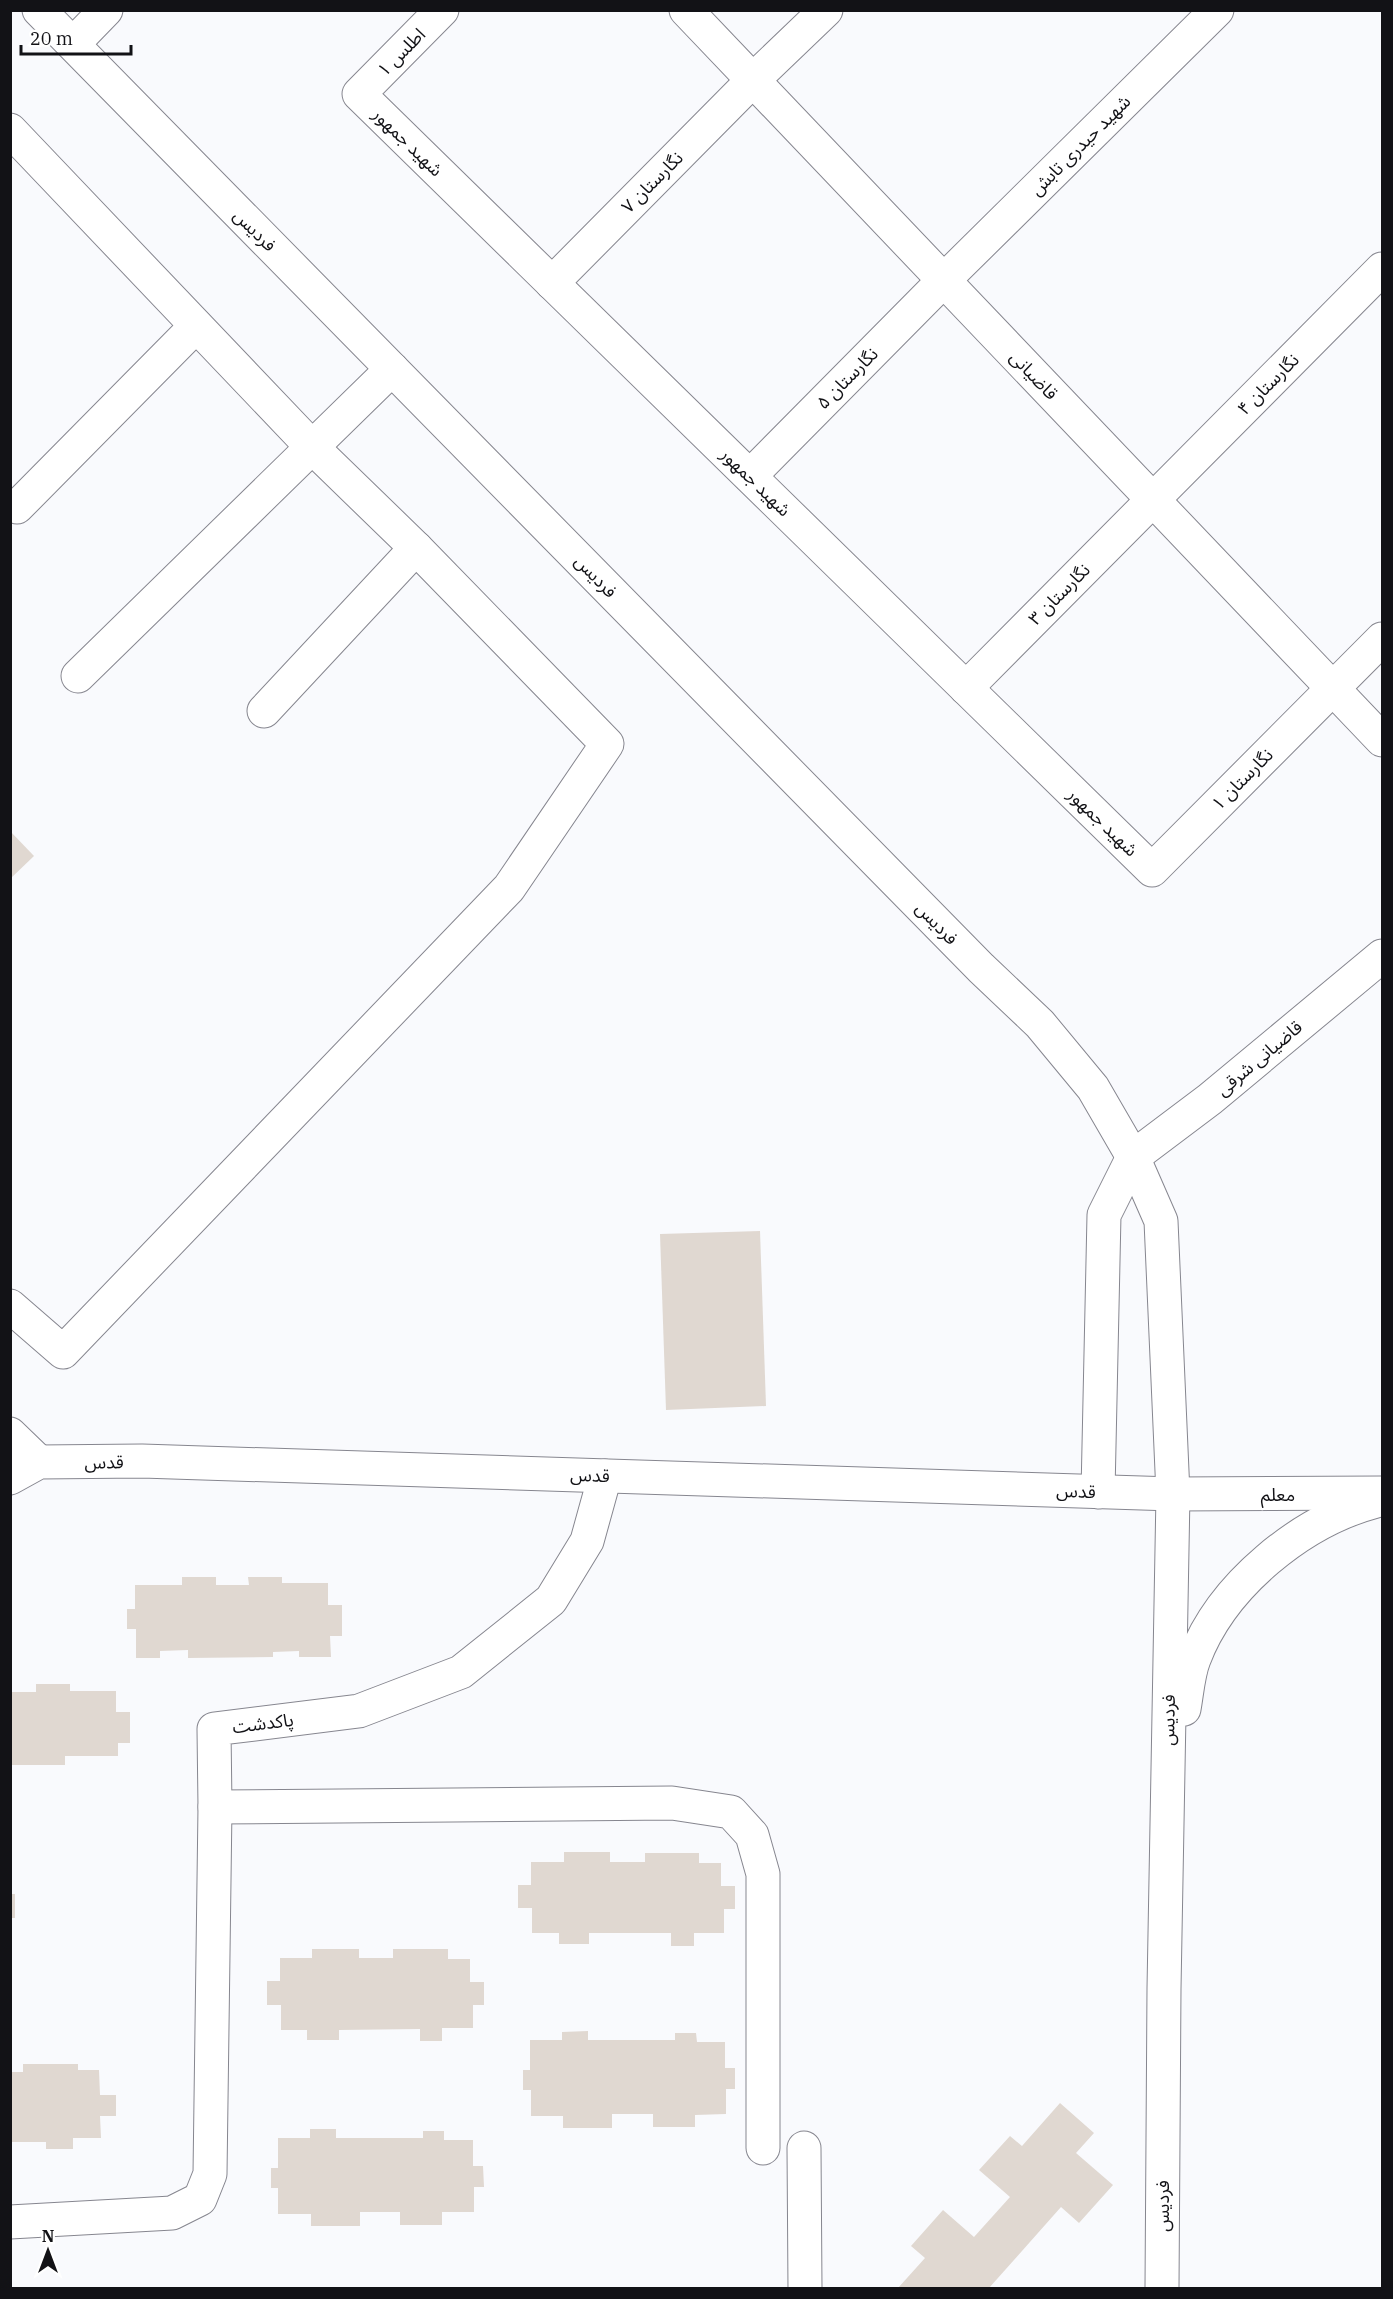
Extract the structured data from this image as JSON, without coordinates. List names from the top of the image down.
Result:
{
  "streets": {
    "street": [
      "اطلس ۱",
      "شهید جمهور",
      "شهید حیدری تابش",
      "نگارستان ۷",
      "فردیس",
      "قاضیانی",
      "نگارستان ۵",
      "نگارستان ۴",
      "نگارستان ۳",
      "نگارستان ۱",
      "قاضیانی شرقی",
      "قدس",
      "معلم",
      "پاکدشت"
    ]
  },
  "crossings": [
    ["اطلس ۱", "شهید جمهور"],
    ["شهید جمهور", "نگارستان ۷"],
    ["شهید جمهور", "نگارستان ۵"],
    ["شهید جمهور", "نگارستان ۳"],
    ["شهید جمهور", "نگارستان ۱"],
    ["شهید حیدری تابش", "قاضیانی"],
    ["شهید حیدری تابش", "نگارستان ۵"],
    ["نگارستان ۷", "قاضیانی"],
    ["فردیس", "قاضیانی شرقی"],
    ["فردیس", "قدس"],
    ["فردیس", "معلم"],
    ["قاضیانی", "نگارستان ۵"],
    ["قاضیانی", "نگارستان ۴"],
    ["قاضیانی", "نگارستان ۳"],
    ["قاضیانی", "نگارستان ۱"],
    ["نگارستان ۴", "نگارستان ۳"],
    ["قدس", "معلم"],
    ["قدس", "پاکدشت"]
  ],
  "scale_bar": "20 m",
  "north": "top"
}
